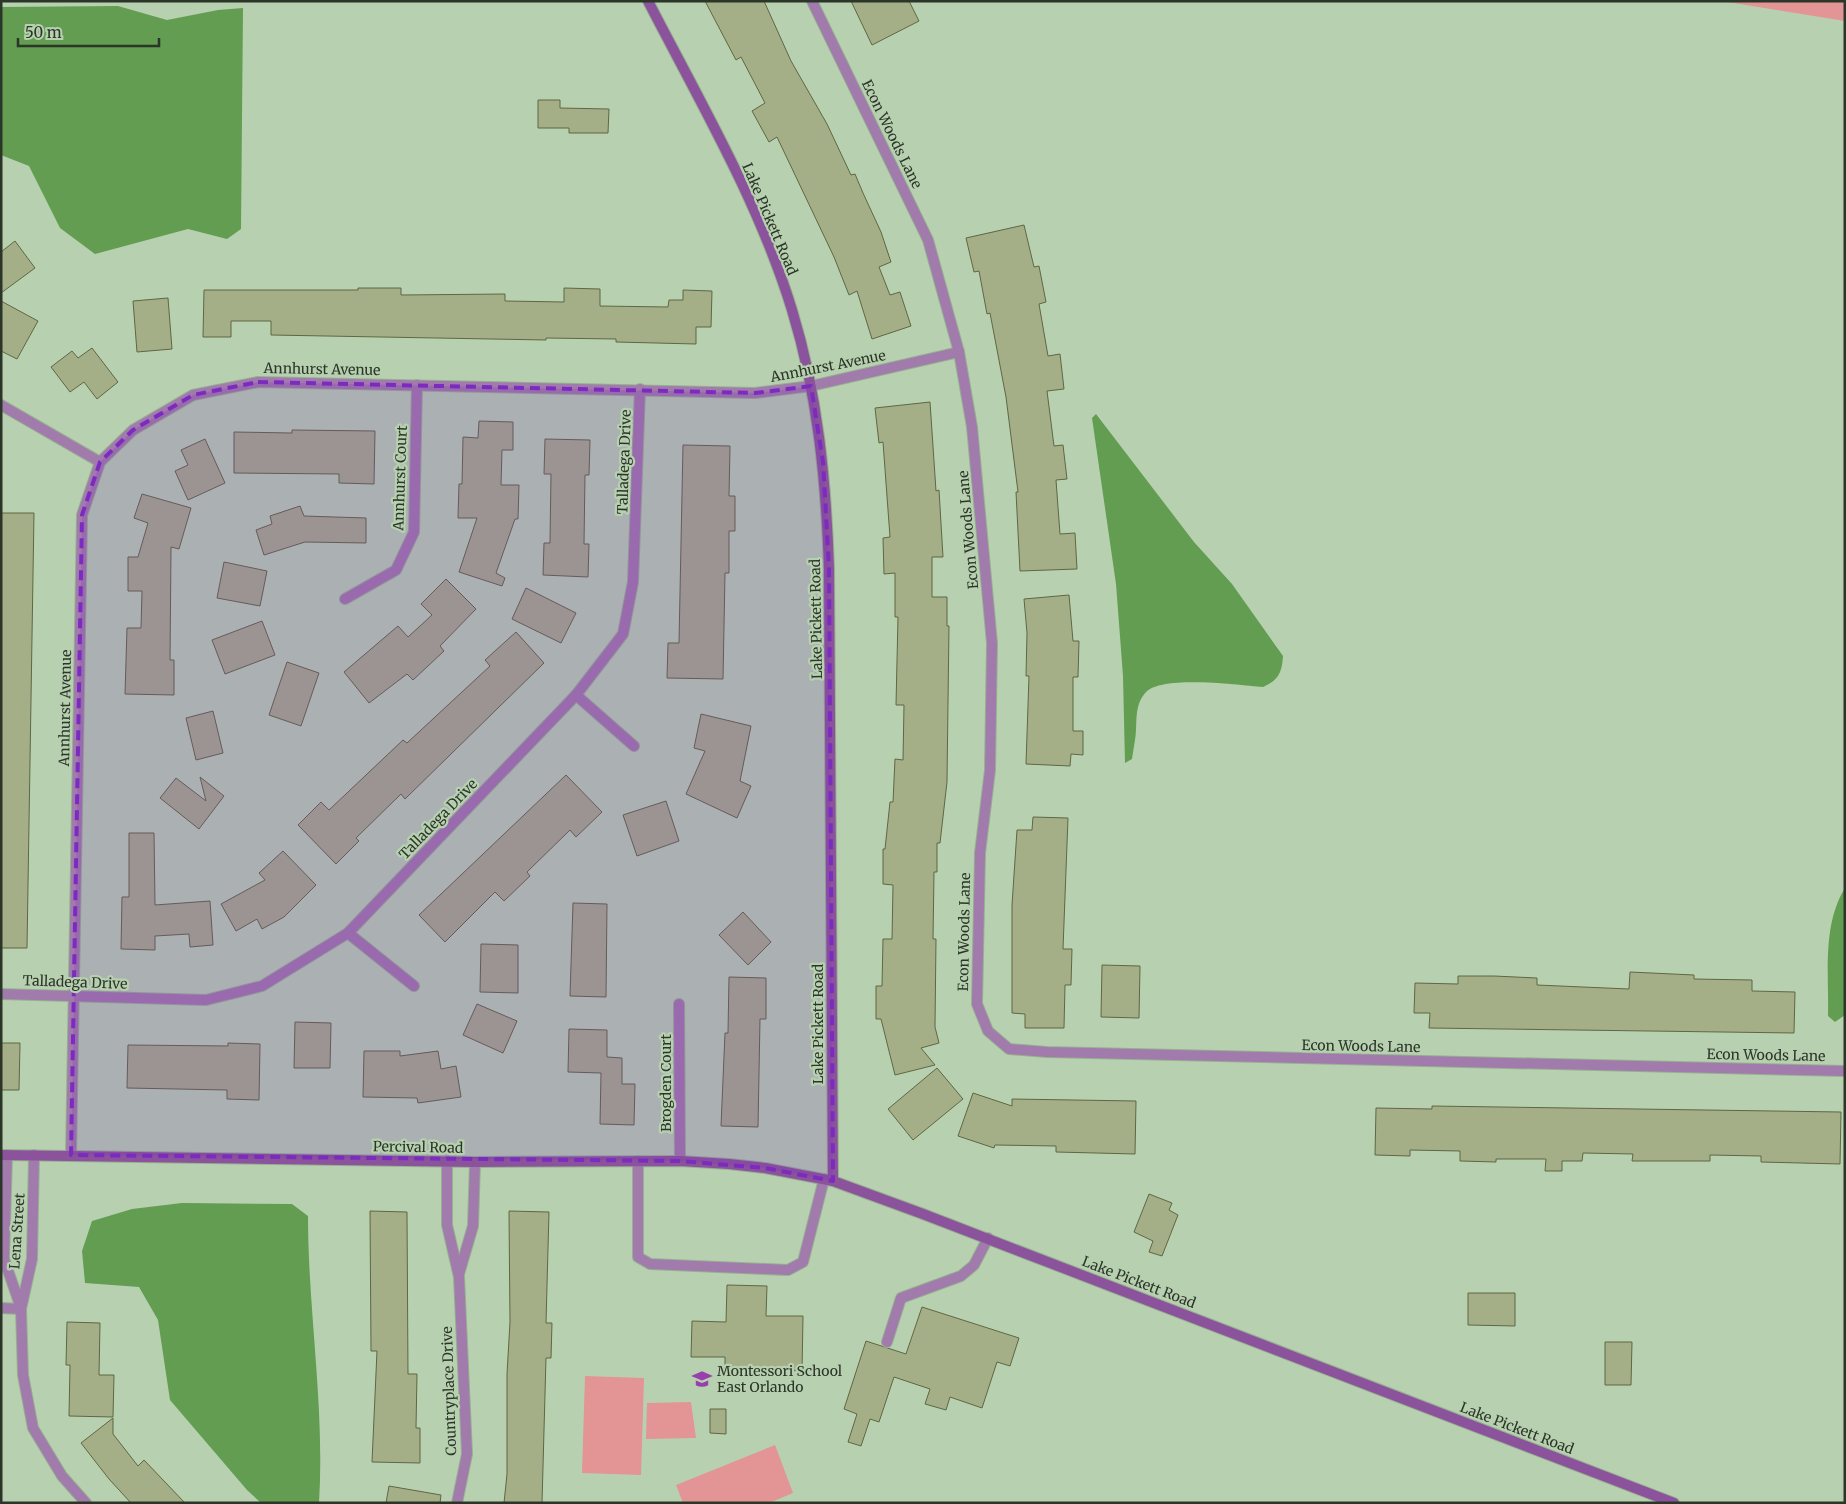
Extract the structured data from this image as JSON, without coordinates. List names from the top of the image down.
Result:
{
  "streets": {
    "main road": ["Lake Pickett Road", "Percival Road"],
    "street": [
      "Econ Woods Lane",
      "Annhurst Avenue",
      "Talladega Drive",
      "Annhurst Court",
      "Brogden Court",
      "Lena Street",
      "Countryplace Drive"
    ]
  },
  "crossings": [
    ["Econ Woods Lane", "Annhurst Avenue"],
    ["Lake Pickett Road", "Annhurst Avenue"],
    ["Lake Pickett Road", "Percival Road"],
    ["Annhurst Avenue", "Talladega Drive"],
    ["Annhurst Avenue", "Annhurst Court"],
    ["Annhurst Avenue", "Percival Road"],
    ["Brogden Court", "Percival Road"],
    ["Percival Road", "Lena Street"],
    ["Percival Road", "Countryplace Drive"]
  ],
  "places": {
    "school or university": ["Montessori School East Orlando"]
  },
  "scale_bar": "50 m"
}
